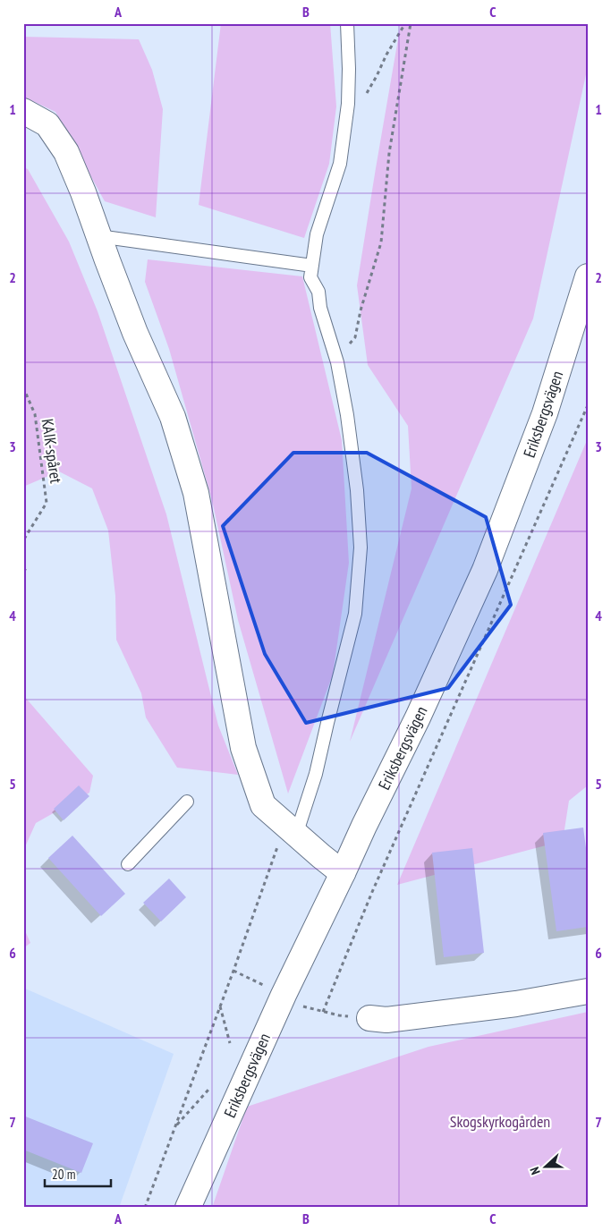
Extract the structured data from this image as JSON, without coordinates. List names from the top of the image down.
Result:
{
  "streets": {
    "street": ["Eriksbergsvägen"],
    "path": ["KAIK-spåret"]
  },
  "parks": ["Skogskyrkogården"],
  "scale_bar": "20 m",
  "north": "left",
  "grid": {
    "columns": ["A", "B", "C"],
    "rows": [
      "1",
      "2",
      "3",
      "4",
      "5",
      "6",
      "7"
    ]
  }
}
